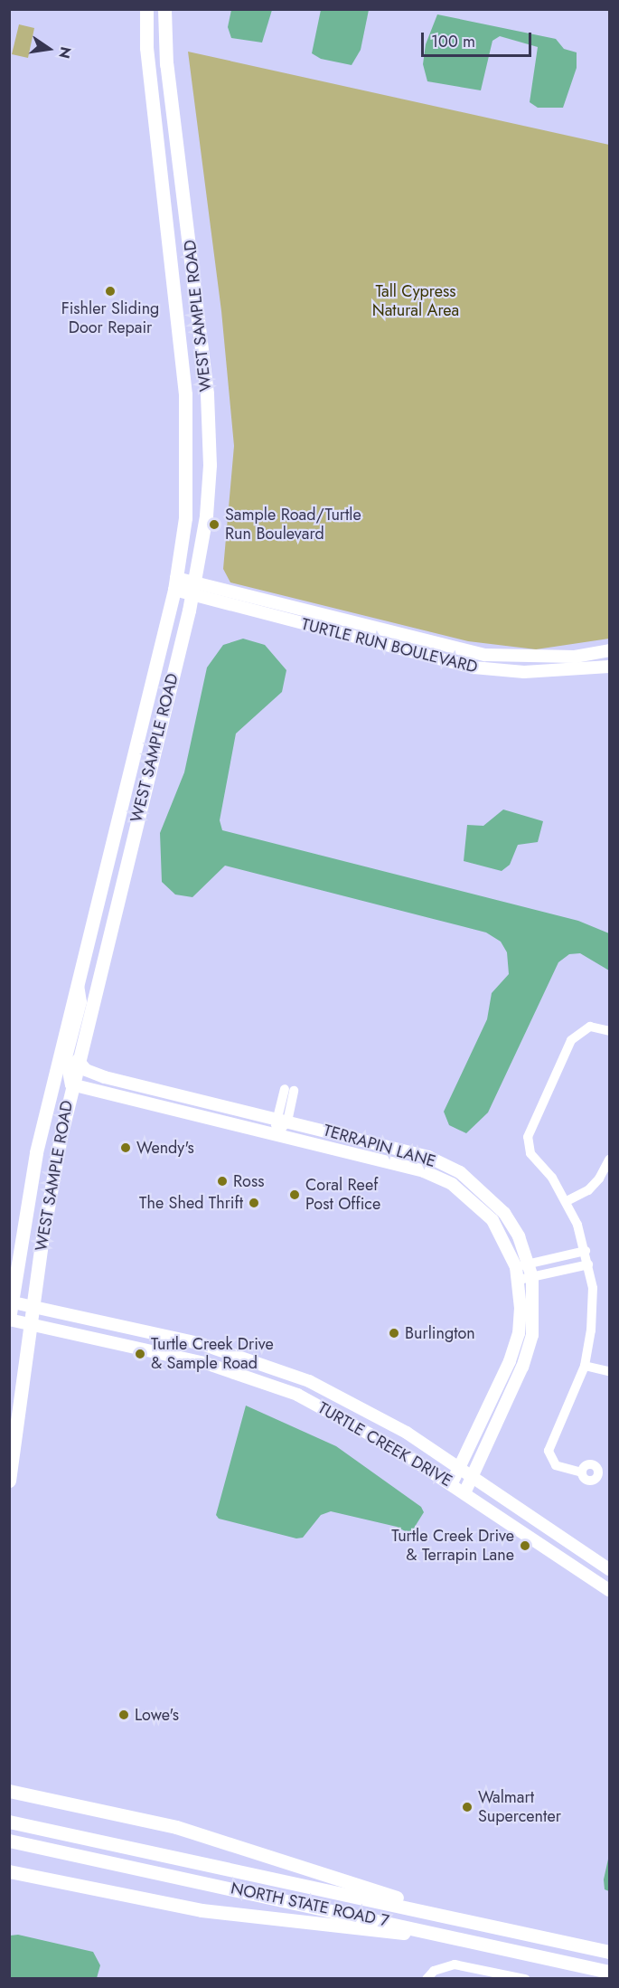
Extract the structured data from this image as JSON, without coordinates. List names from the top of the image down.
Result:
{
  "streets": {
    "main road": ["WEST SAMPLE ROAD", "NORTH STATE ROAD 7"],
    "street": ["TURTLE RUN BOULEVARD", "TERRAPIN LANE", "TURTLE CREEK DRIVE"]
  },
  "crossings": [
    ["WEST SAMPLE ROAD", "TURTLE RUN BOULEVARD"],
    ["WEST SAMPLE ROAD", "TERRAPIN LANE"],
    ["WEST SAMPLE ROAD", "TURTLE CREEK DRIVE"],
    ["TERRAPIN LANE", "TURTLE CREEK DRIVE"]
  ],
  "parks": ["Tall Cypress Natural Area"],
  "places": [
    "Fishler Sliding Door Repair",
    "Sample Road/Turtle Run Boulevard",
    "Wendy's",
    "Ross",
    "Coral Reef Post Office",
    "The Shed Thrift",
    "Burlington",
    "Turtle Creek Drive & Sample Road",
    "Turtle Creek Drive & Terrapin Lane",
    "Lowe's",
    "Walmart Supercenter"
  ],
  "scale_bar": "100 m",
  "north": "right"
}
